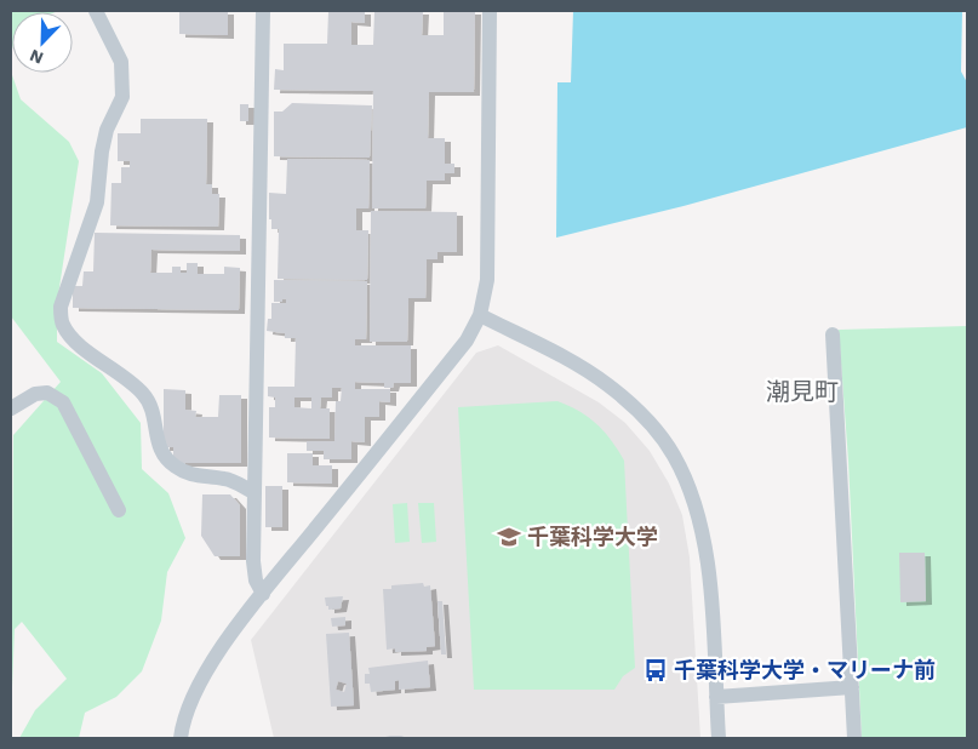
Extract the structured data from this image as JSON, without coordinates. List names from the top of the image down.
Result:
{
  "districts": ["潮見町"],
  "places": {
    "school or university": ["千葉科学大学"],
    "bus stop": ["千葉科学大学・マリーナ前"]
  },
  "north": "bottom left"
}
